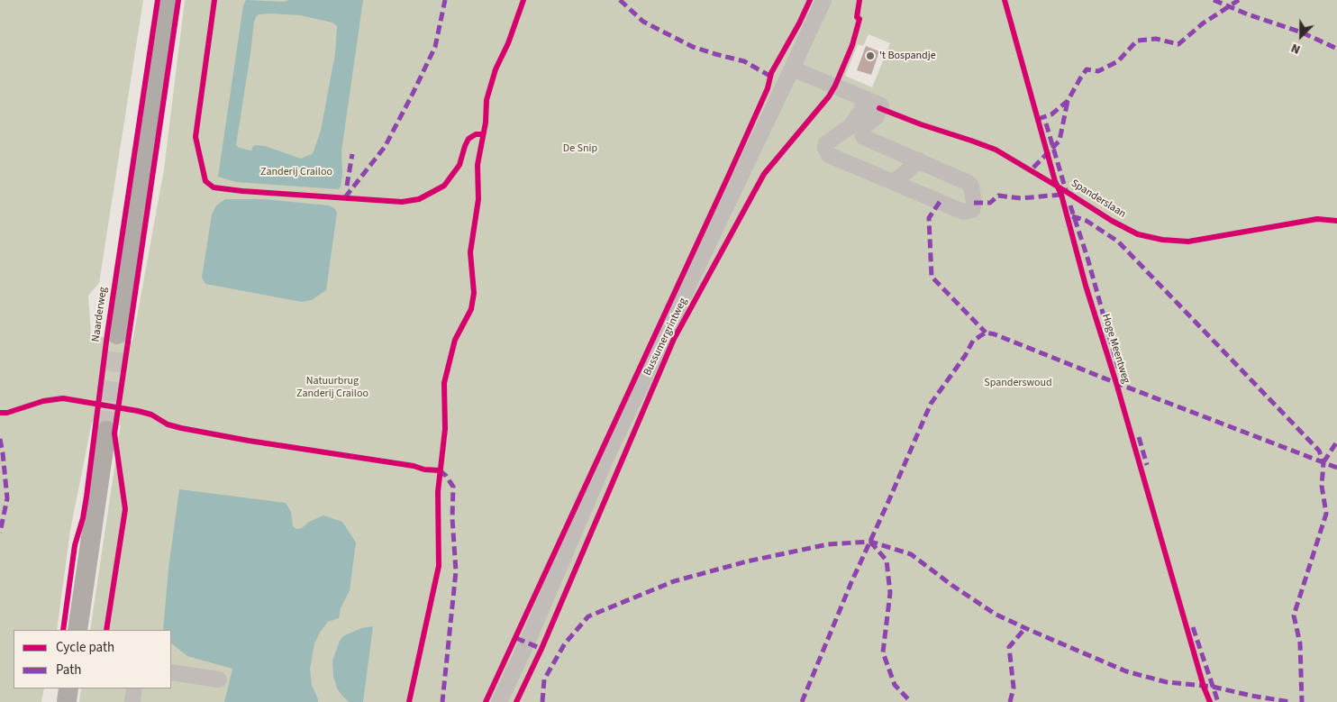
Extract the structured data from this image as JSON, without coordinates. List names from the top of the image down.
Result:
{
  "streets": {
    "main road": ["Naarderweg"],
    "street": ["Bussumergrintweg"],
    "cycle path": ["Spanderslaan", "Hoge Meentweg"]
  },
  "parks": [
    "De Snip",
    "Zanderij Crailoo",
    "Natuurbrug Zanderij Crailoo",
    "Spanderswoud"
  ],
  "places": ["'t Bospandje"],
  "legend": ["Cycle path", "Path"],
  "north": "bottom left"
}
